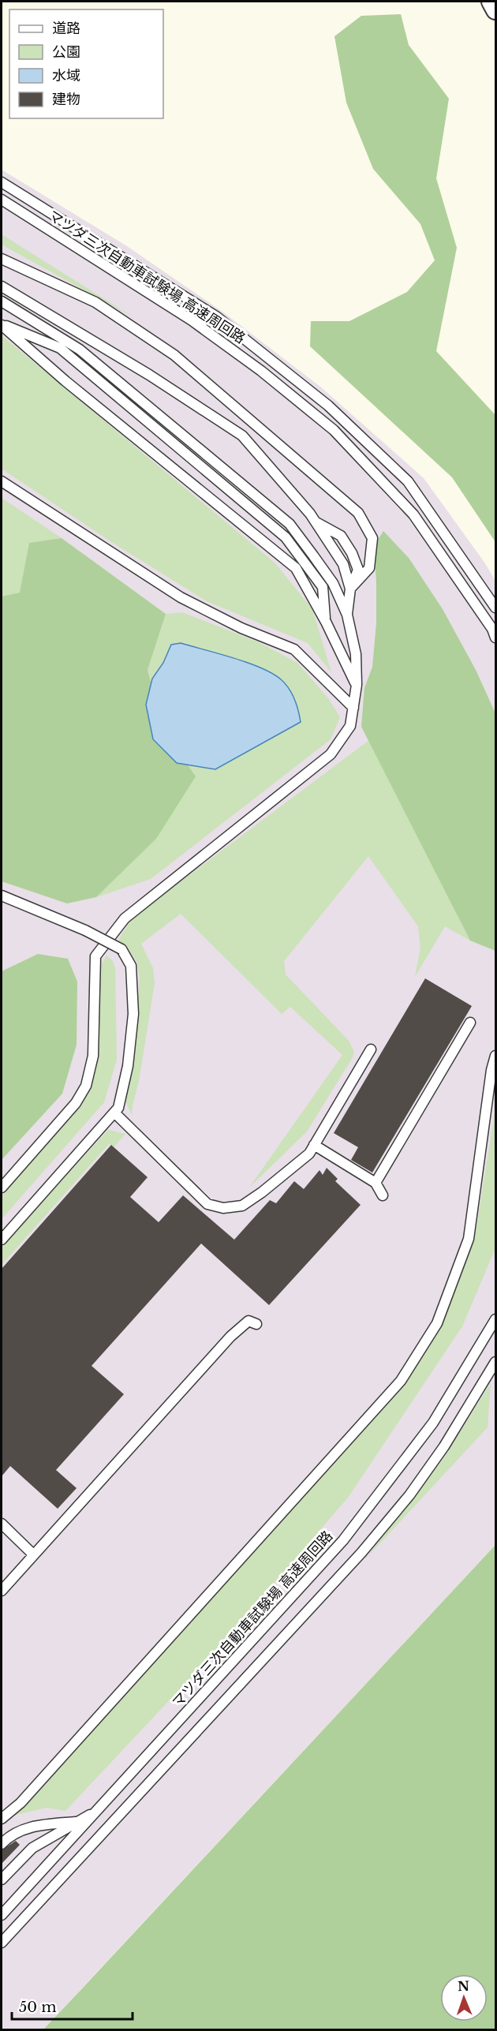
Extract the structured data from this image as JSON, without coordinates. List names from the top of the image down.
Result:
{
  "streets": {
    "lane": ["マツダ三次自動車試験場 高速周回路"]
  },
  "legend": [
    "道路",
    "公園",
    "水域",
    "建物"
  ],
  "scale_bar": "50 m",
  "north": "top"
}
